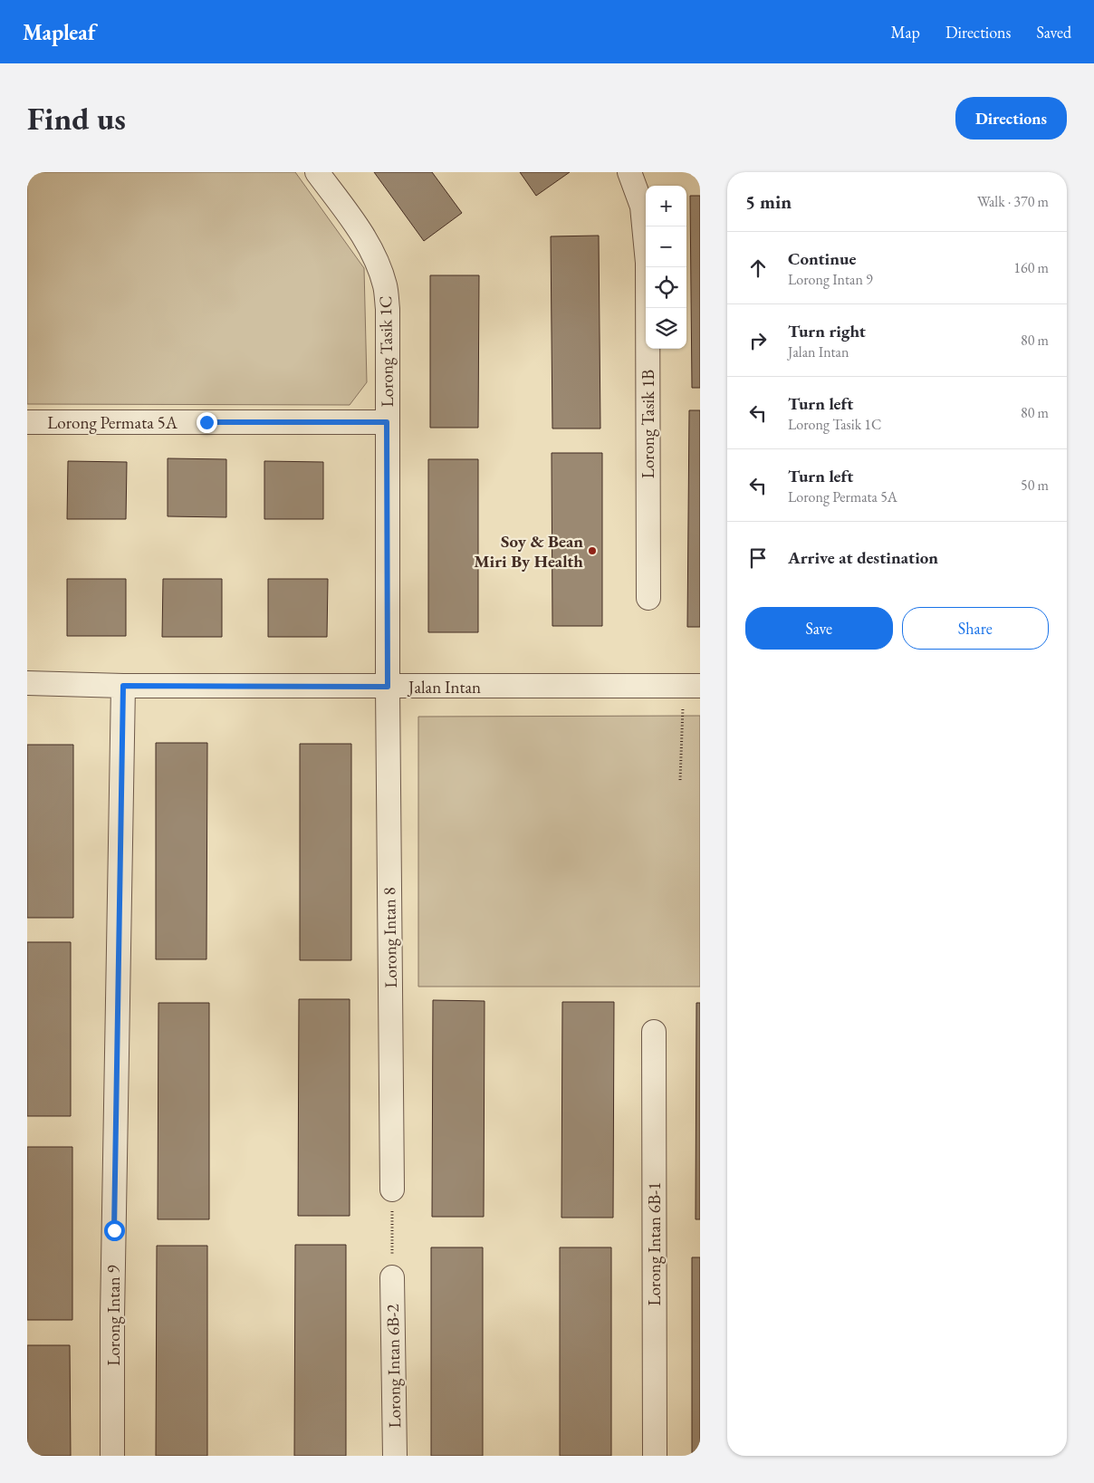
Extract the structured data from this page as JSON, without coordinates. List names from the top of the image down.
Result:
{
  "streets": {
    "street": [
      "Lorong Tasik 1C",
      "Lorong Permata 5A",
      "Lorong Tasik 1B",
      "Jalan Intan",
      "Lorong Intan 8",
      "Lorong Intan 6B-1",
      "Lorong Intan 9",
      "Lorong Intan 6B-2"
    ]
  },
  "crossings": [
    ["Lorong Tasik 1C", "Lorong Permata 5A"],
    ["Lorong Tasik 1C", "Jalan Intan"],
    ["Lorong Tasik 1C", "Lorong Intan 8"],
    ["Jalan Intan", "Lorong Intan 8"],
    ["Jalan Intan", "Lorong Intan 9"]
  ],
  "places": ["Soy & Bean Miri By Health"],
  "page": {
    "header": "Mapleaf",
    "nav": ["Map", "Directions", "Saved"],
    "buttons": [
      "Directions",
      ["Save", "Share"]
    ],
    "title": "Find us",
    "heading": ["5 min", "Walk · 370 m"],
    "map_buttons": ["+", "−"],
    "list": [
      ["Continue", "Lorong Intan 9", "160 m"],
      ["Turn right", "Jalan Intan", "80 m"],
      ["Turn left", "Lorong Tasik 1C", "80 m"],
      ["Turn left", "Lorong Permata 5A", "50 m"],
      "Arrive at destination"
    ]
  }
}
